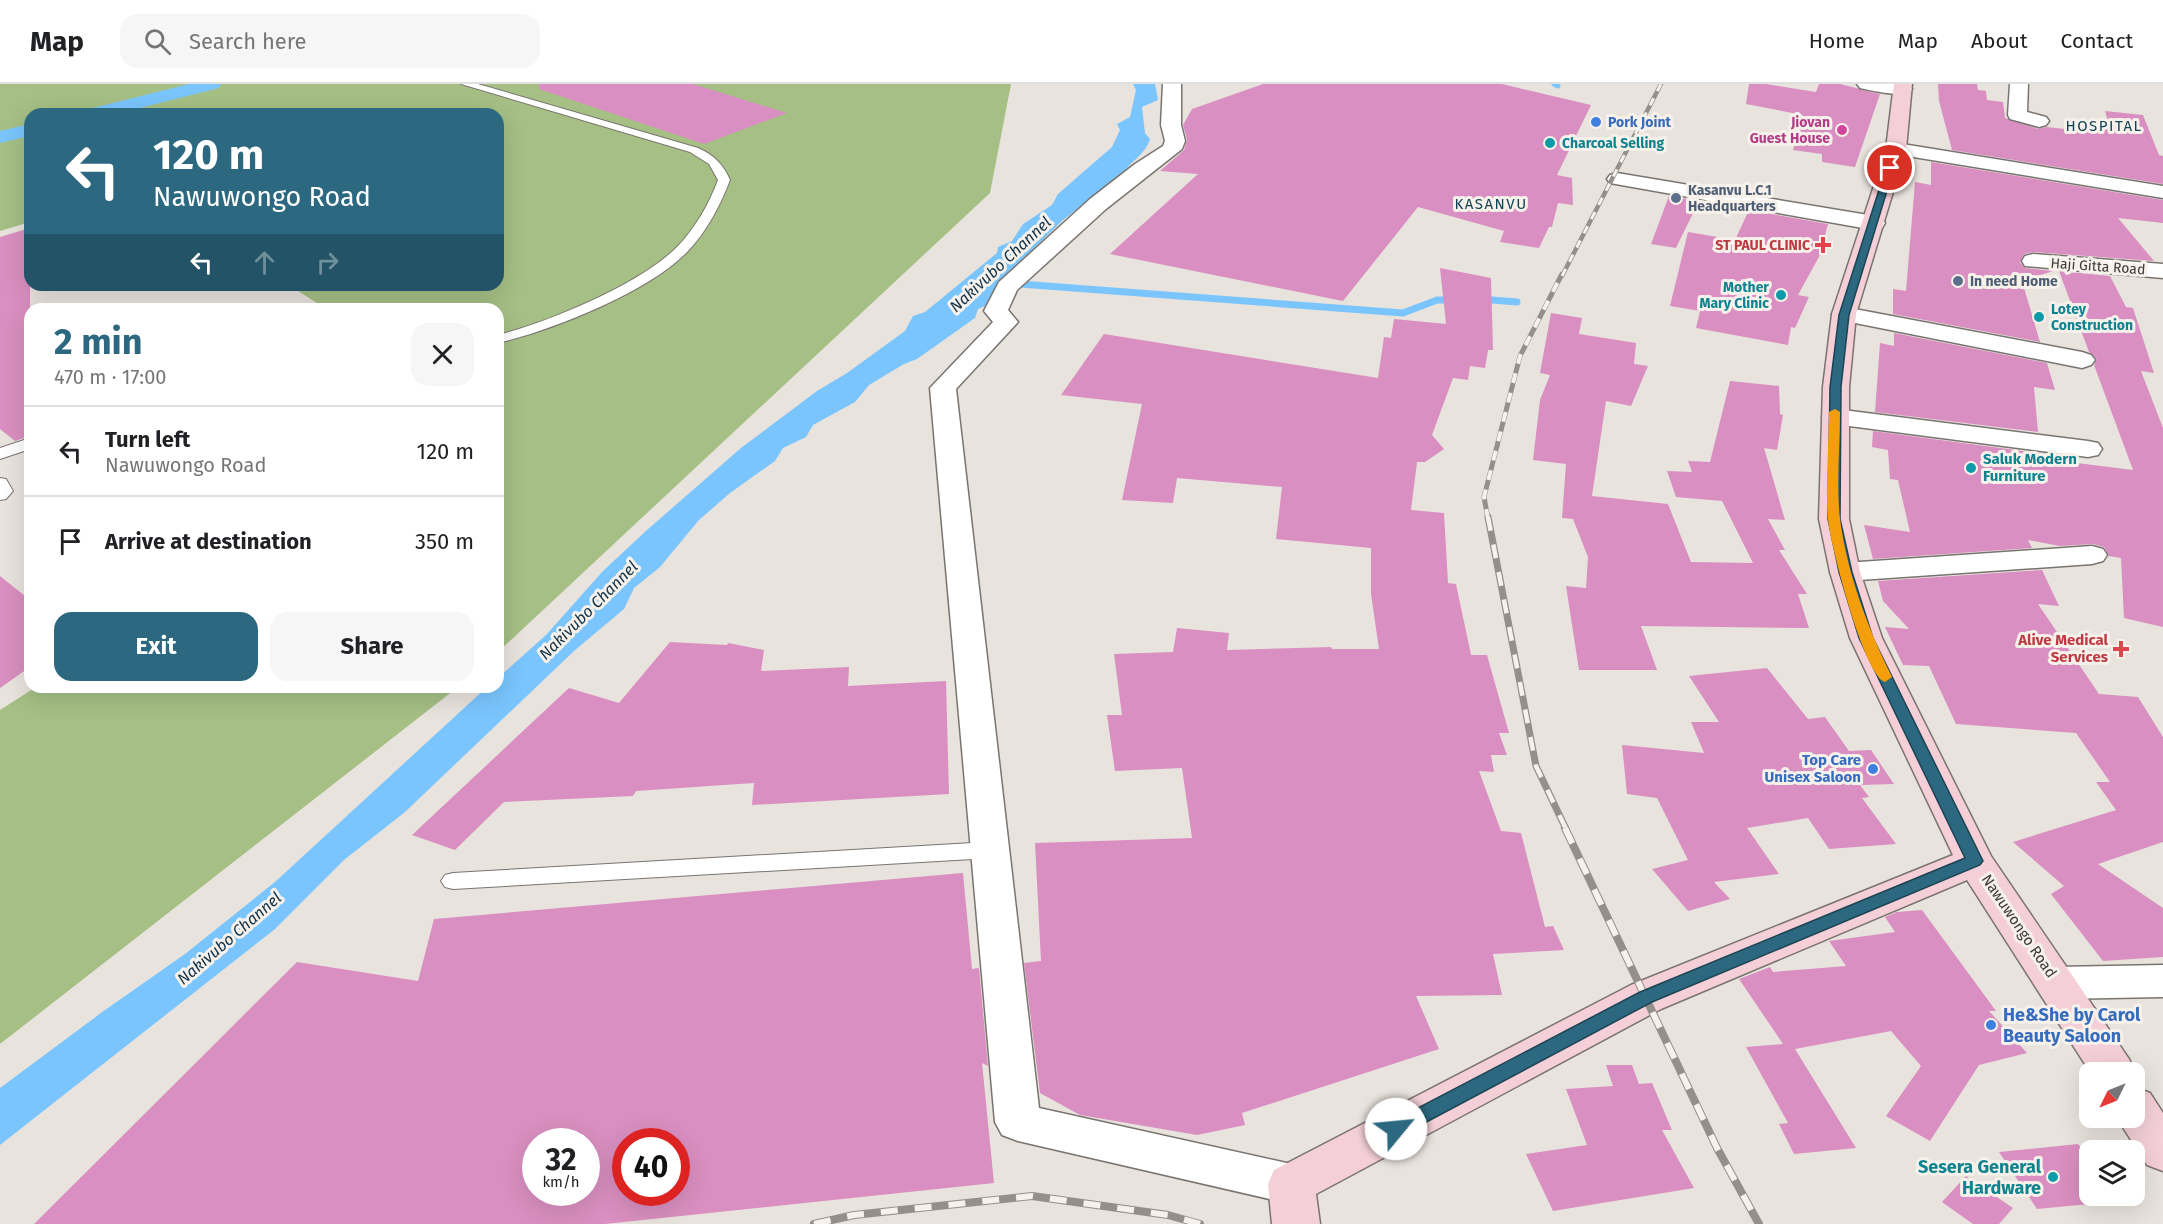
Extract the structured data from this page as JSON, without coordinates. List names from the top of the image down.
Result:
{
  "streets": {
    "street": ["Haji Gitta Road", "Nawuwongo Road"]
  },
  "districts": ["HOSPITAL", "KASANVU"],
  "water": ["Nakivubo Channel"],
  "places": {
    "other": [
      "Pork Joint",
      "Jiovan Guest House",
      "Charcoal Selling",
      "Kasanvu L.C.1 Headquarters",
      "In need Home",
      "Mother Mary Clinic",
      "Lotey Construction",
      "Saluk Modern Furniture",
      "Top Care Unisex Saloon",
      "He&She by Carol Beauty Saloon",
      "Sesera General Hardware"
    ],
    "health": ["ST PAUL CLINIC", "Alive Medical Services"]
  },
  "north": "bottom left",
  "page": {
    "header": "Map",
    "search": "Search here",
    "nav": [
      "Home",
      "Map",
      "About",
      "Contact"
    ],
    "turn": ["120 m", "Nawuwongo Road"],
    "heading": ["2 min", "470 m · 17:00"],
    "list": [
      {
        "name": "Turn left",
        "note": "Nawuwongo Road",
        "value": "120 m"
      },
      {
        "name": "Arrive at destination",
        "value": "350 m"
      }
    ],
    "buttons": ["Exit", "Share"],
    "speed": "32 km/h",
    "limit": "40"
  }
}
